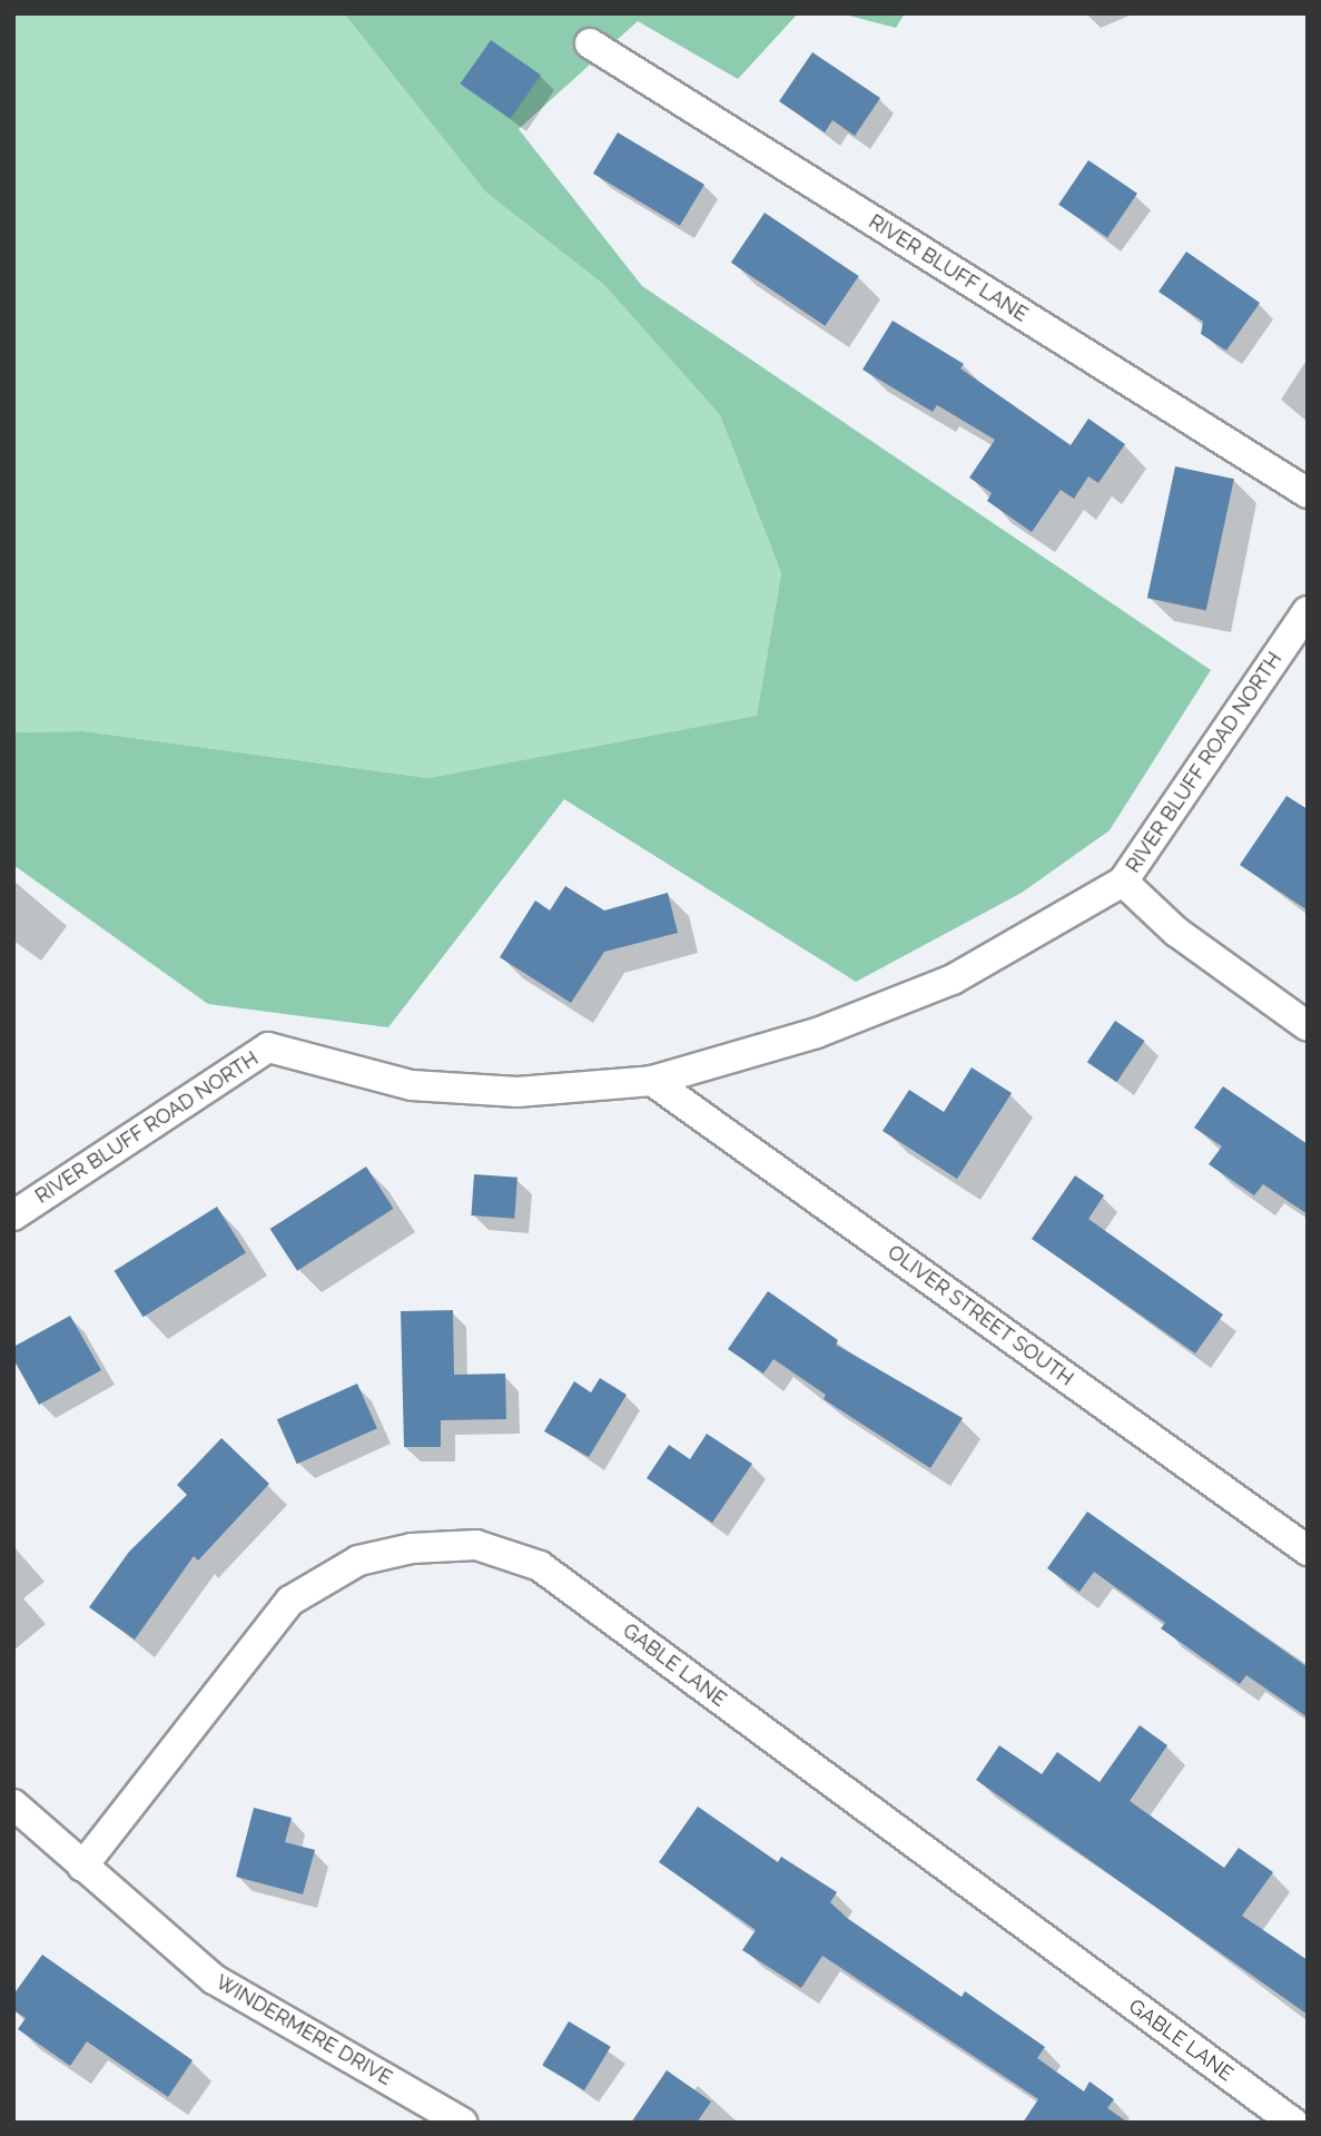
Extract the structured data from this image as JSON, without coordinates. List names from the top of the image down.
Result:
{
  "streets": {
    "street": [
      "RIVER BLUFF LANE",
      "RIVER BLUFF ROAD NORTH",
      "OLIVER STREET SOUTH",
      "GABLE LANE",
      "WINDERMERE DRIVE"
    ]
  },
  "crossings": [
    ["RIVER BLUFF ROAD NORTH", "OLIVER STREET SOUTH"],
    ["GABLE LANE", "WINDERMERE DRIVE"]
  ]
}
